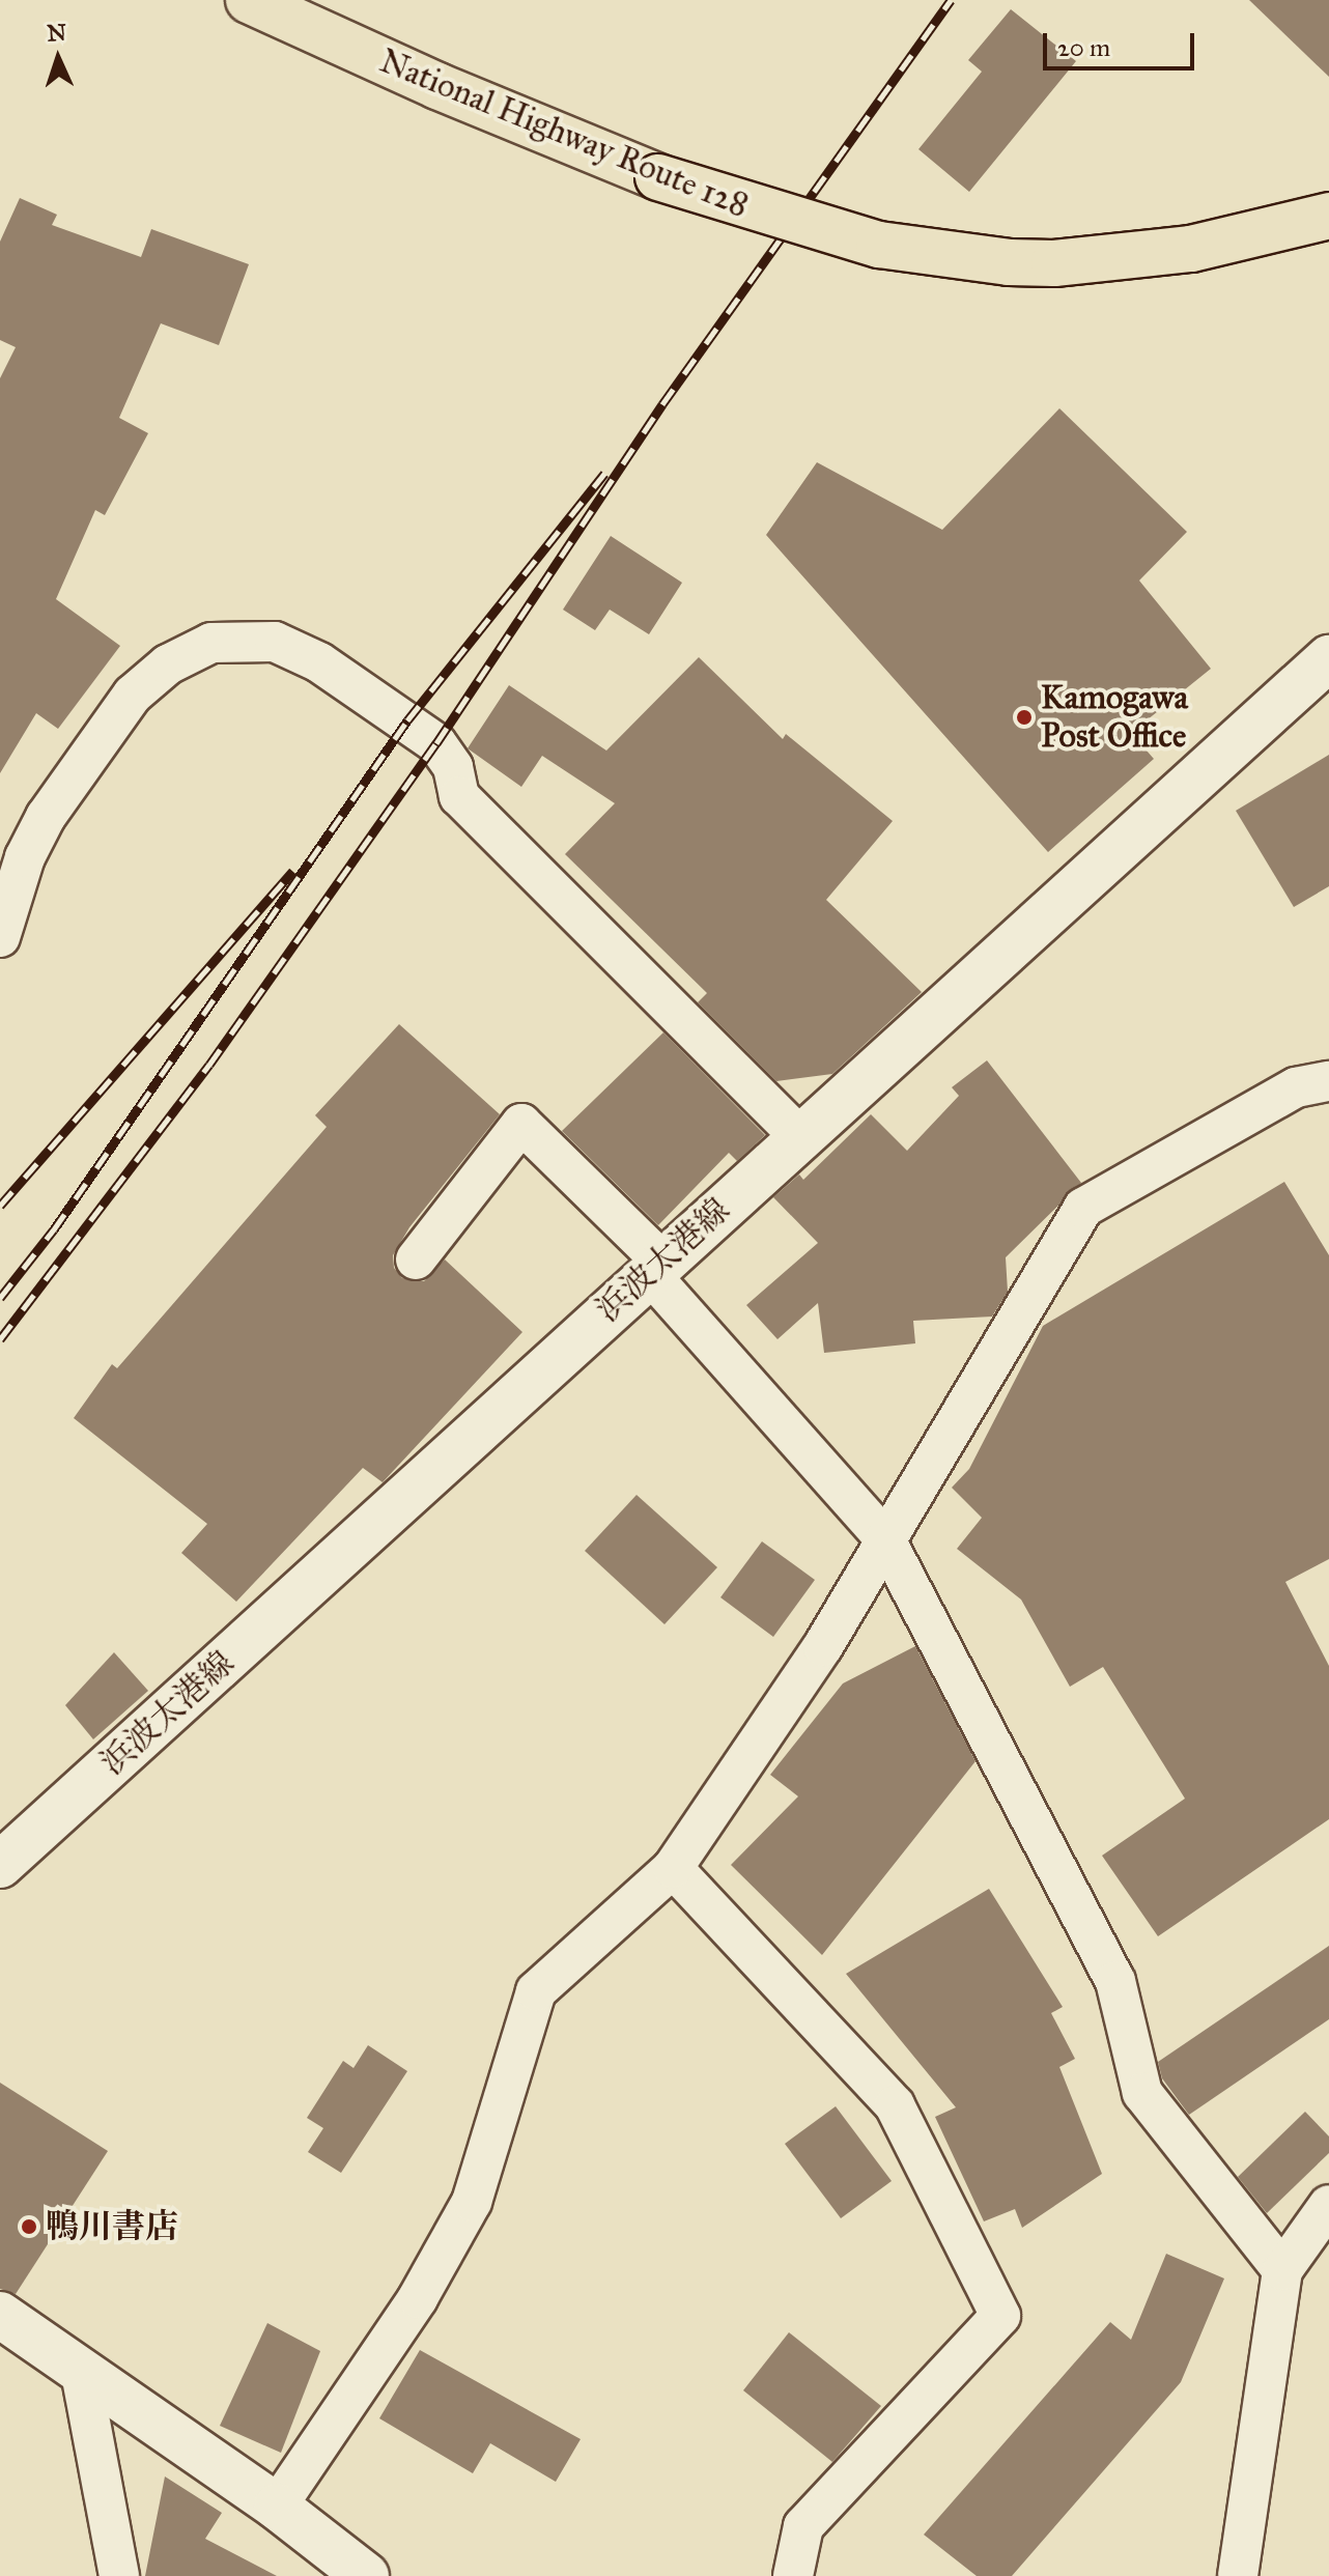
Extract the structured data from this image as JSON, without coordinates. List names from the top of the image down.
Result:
{
  "streets": {
    "highway": ["National Highway Route 128"],
    "main road": ["浜波太港線"]
  },
  "places": ["Kamogawa Post Office", "鴨川書店"],
  "scale_bar": "20 m",
  "north": "top"
}
